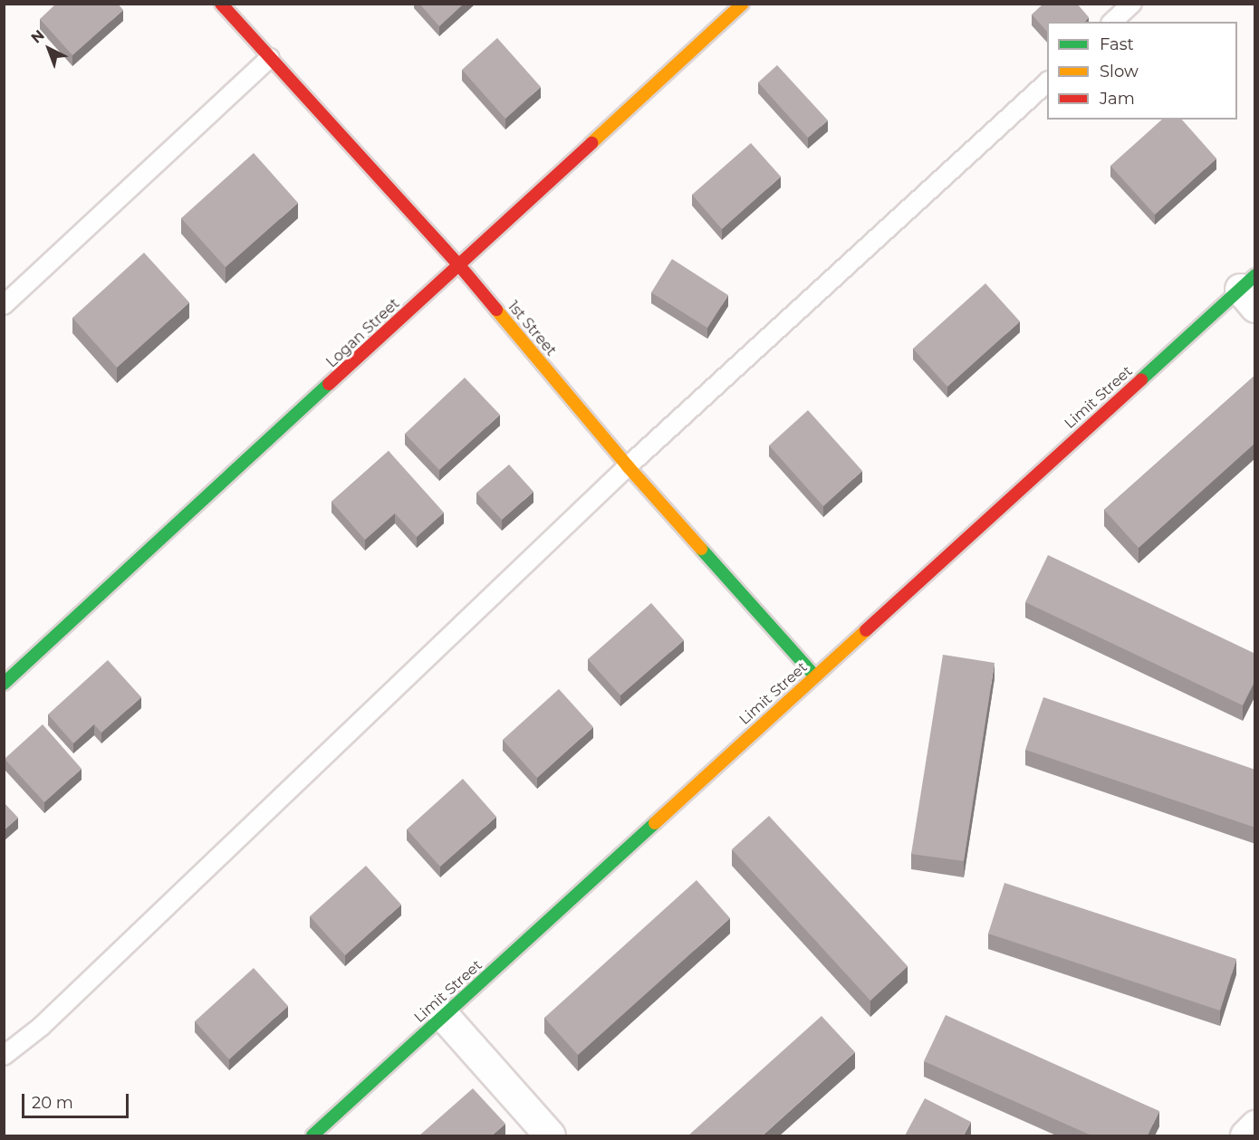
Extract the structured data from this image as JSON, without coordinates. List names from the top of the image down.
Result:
{
  "streets": {
    "street": ["1st Street", "Logan Street", "Limit Street"]
  },
  "crossings": [
    ["1st Street", "Logan Street"],
    ["1st Street", "Limit Street"]
  ],
  "legend": ["Fast", "Slow", "Jam"],
  "scale_bar": "20 m",
  "north": "top left"
}
